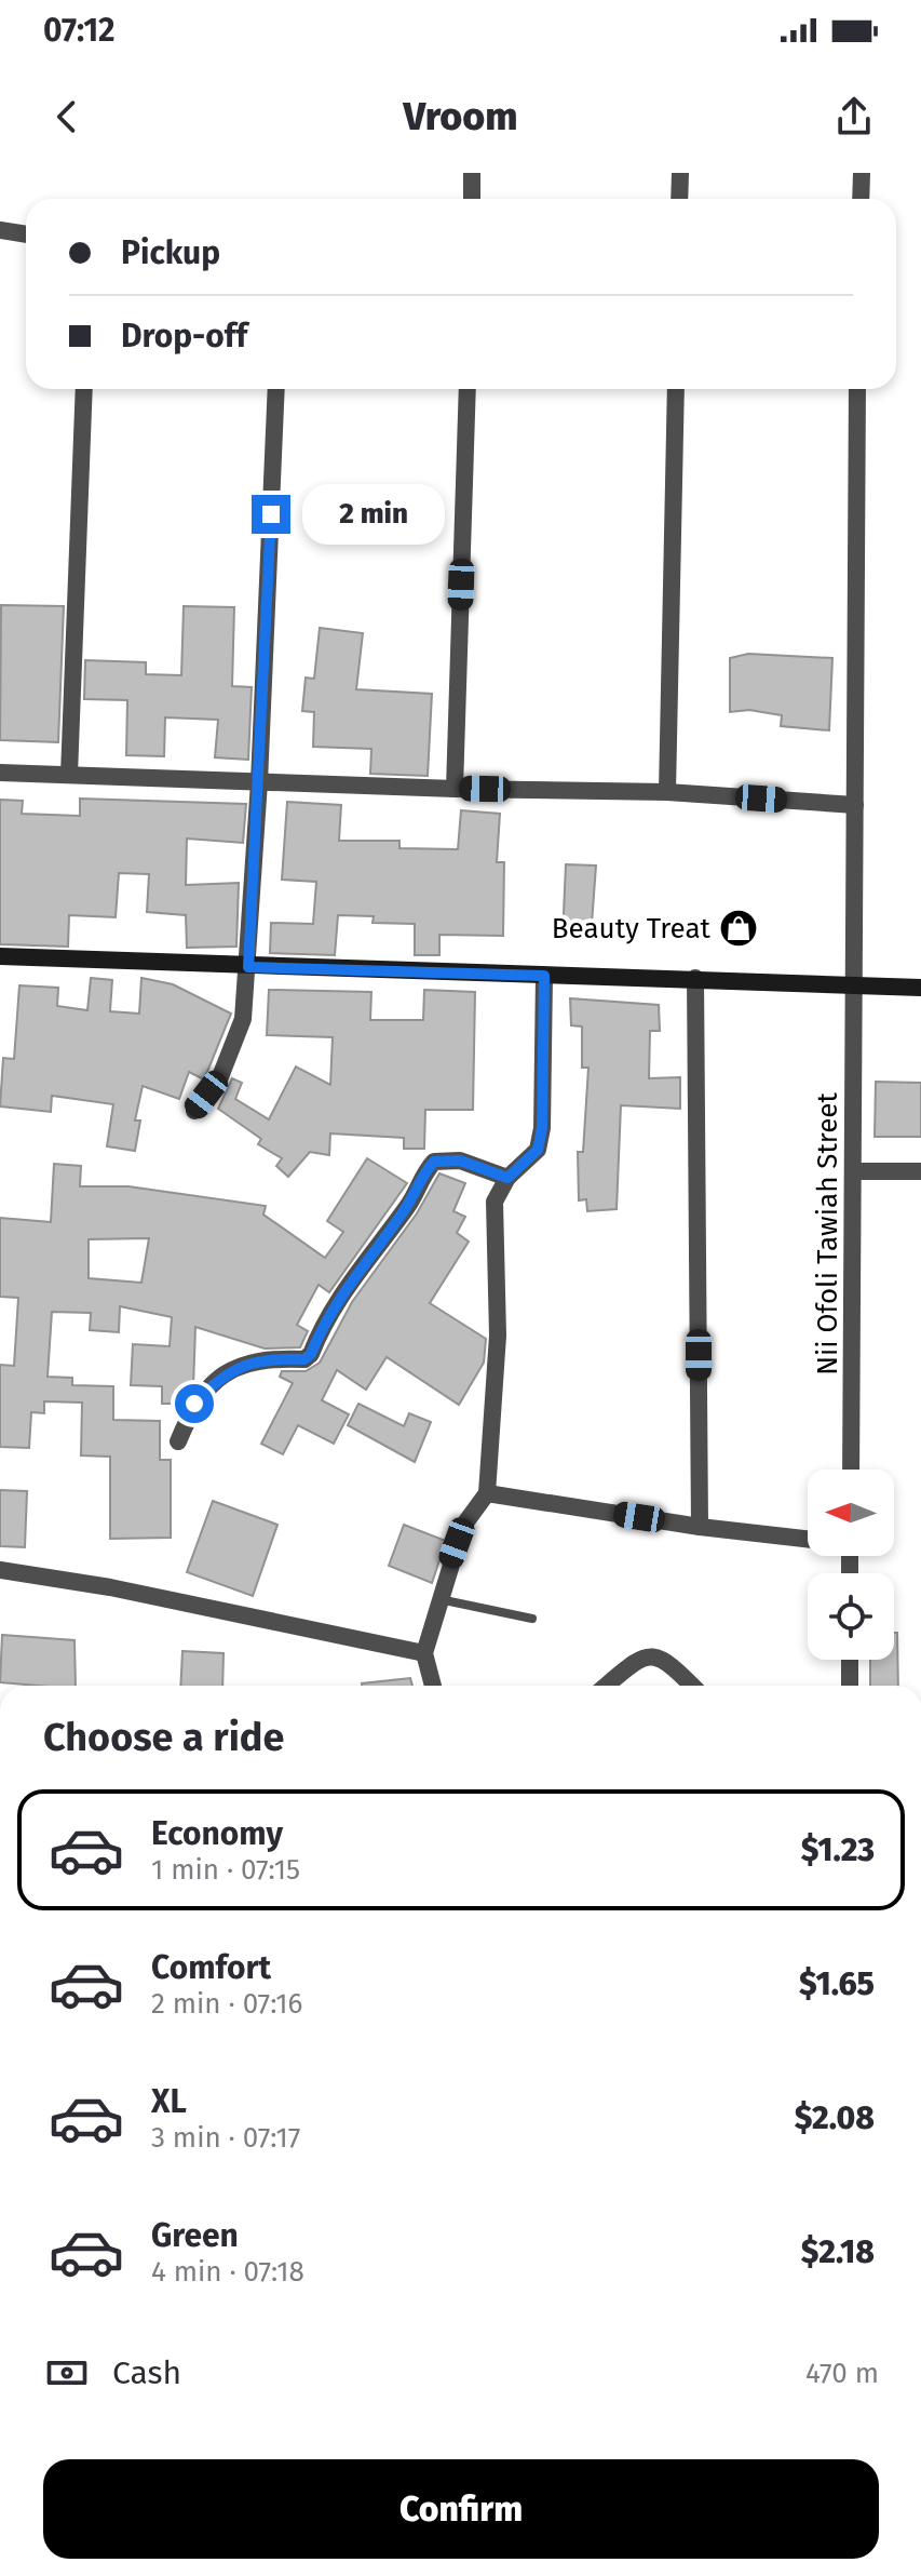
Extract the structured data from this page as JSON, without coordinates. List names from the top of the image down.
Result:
{
  "streets": {
    "street": ["Nii Ofoli Tawiah Street"]
  },
  "places": {
    "shop": ["Beauty Treat"]
  },
  "north": "left",
  "page": {
    "status": "07:12",
    "header": "Vroom",
    "banner": ["Pickup", "Drop-off"],
    "bubble": "2 min",
    "heading": "Choose a ride",
    "list": [
      {
        "name": "Economy",
        "note": "1 min · 07:15",
        "value": "$1.23"
      },
      {
        "name": "Comfort",
        "note": "2 min · 07:16",
        "value": "$1.65"
      },
      {
        "name": "XL",
        "note": "3 min · 07:17",
        "value": "$2.08"
      },
      {
        "name": "Green",
        "note": "4 min · 07:18",
        "value": "$2.18"
      }
    ],
    "pay": ["Cash", "470 m"],
    "buttons": "Confirm"
  }
}
